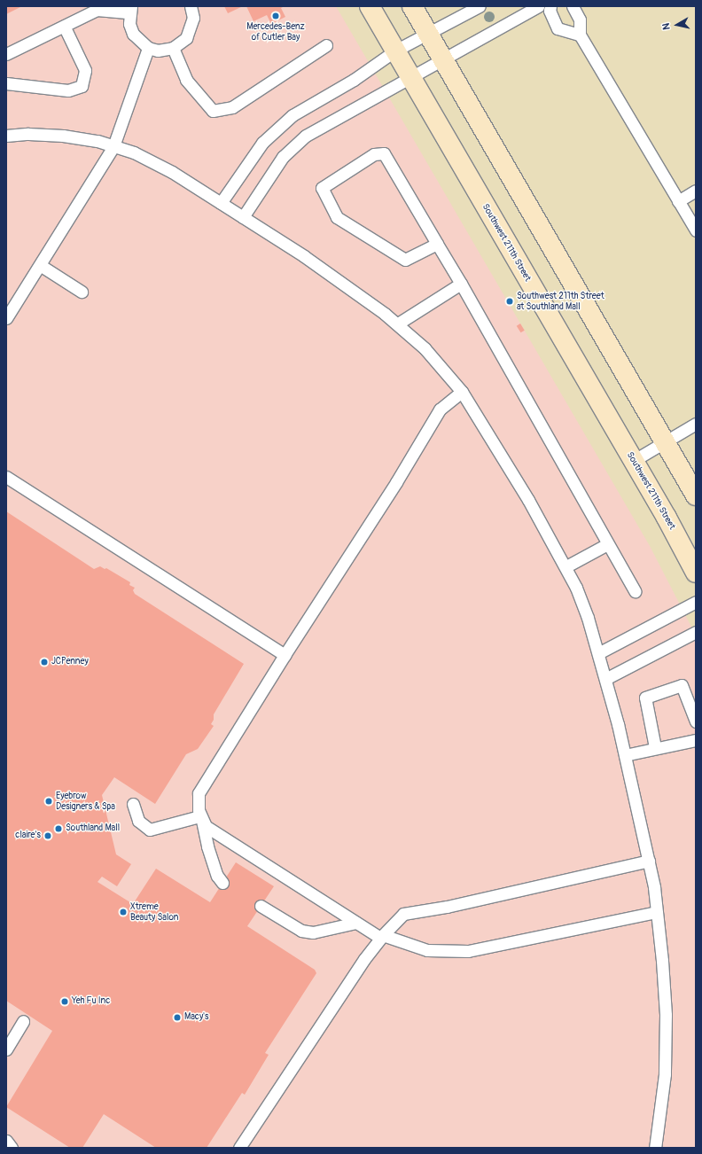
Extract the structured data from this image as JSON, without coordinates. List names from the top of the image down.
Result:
{
  "streets": {
    "main road": ["Southwest 211th Street"]
  },
  "places": [
    "Mercedes-Benz of Cutler Bay",
    "Southwest 211th Street at Southland Mall",
    "JCPenney",
    "Eyebrow Designers & Spa",
    "Southland Mall",
    "claire's",
    "Xtreme Beauty Salon",
    "Yeh Fu Inc",
    "Macy's"
  ],
  "north": "left"
}
